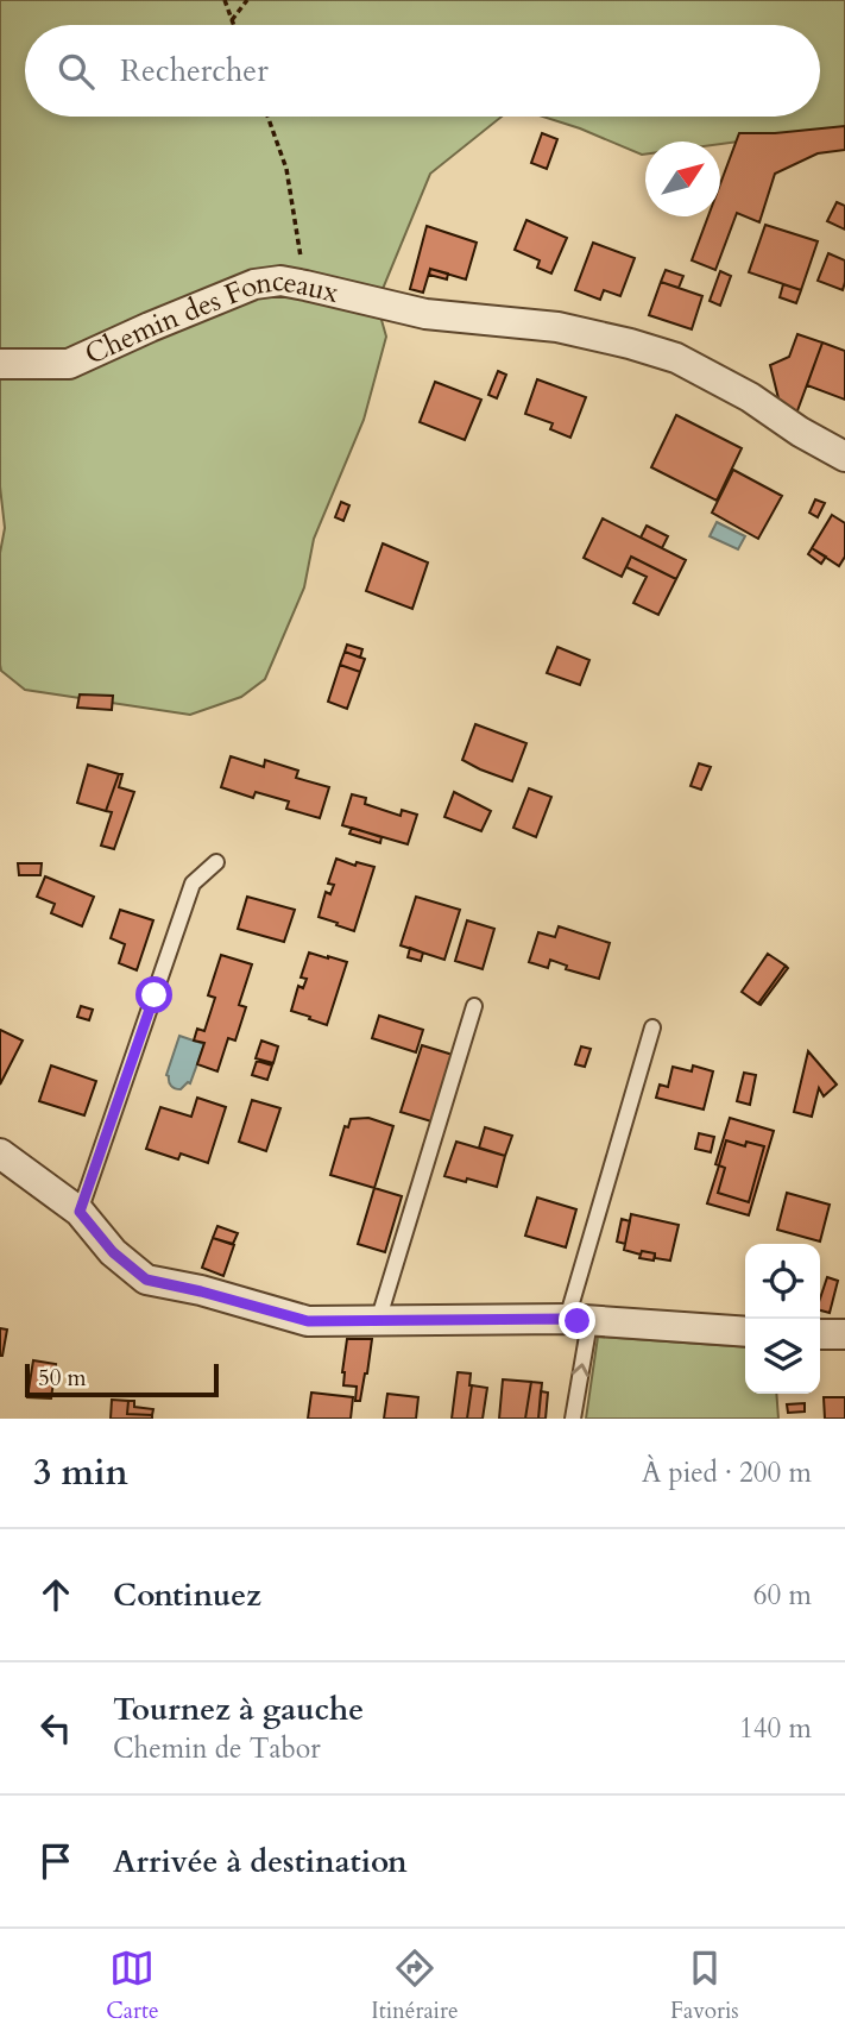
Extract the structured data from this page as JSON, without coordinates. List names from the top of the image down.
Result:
{
  "streets": {
    "street": ["Chemin des Fonceaux"]
  },
  "scale_bar": "50 m",
  "north": "top right",
  "page": {
    "search": "Rechercher",
    "scale": "50 m",
    "heading": ["3 min", "À pied · 200 m"],
    "list": [
      ["Continuez", "60 m"],
      ["Tournez à gauche", "Chemin de Tabor", "140 m"],
      "Arrivée à destination"
    ],
    "nav": ["Carte", "Itinéraire", "Favoris"]
  }
}
